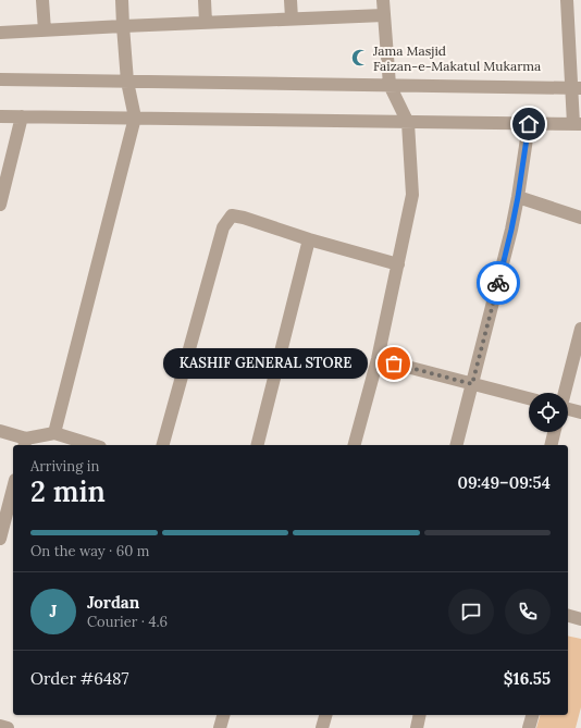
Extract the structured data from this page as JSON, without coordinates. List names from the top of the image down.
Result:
{
  "places": {
    "mosque": ["Jama Masjid Faizan-e-Makatul Mukarma"],
    "other": ["KASHIF GENERAL STORE"]
  },
  "page": {
    "bubble": "KASHIF GENERAL STORE",
    "heading": ["2 min", "Arriving in", "09:49–09:54"],
    "panel": [
      "Jordan",
      "Courier · 4.6",
      "Order #6487",
      "$16.55"
    ],
    "bar": "On the way · 60 m",
    "round": "J"
  }
}
